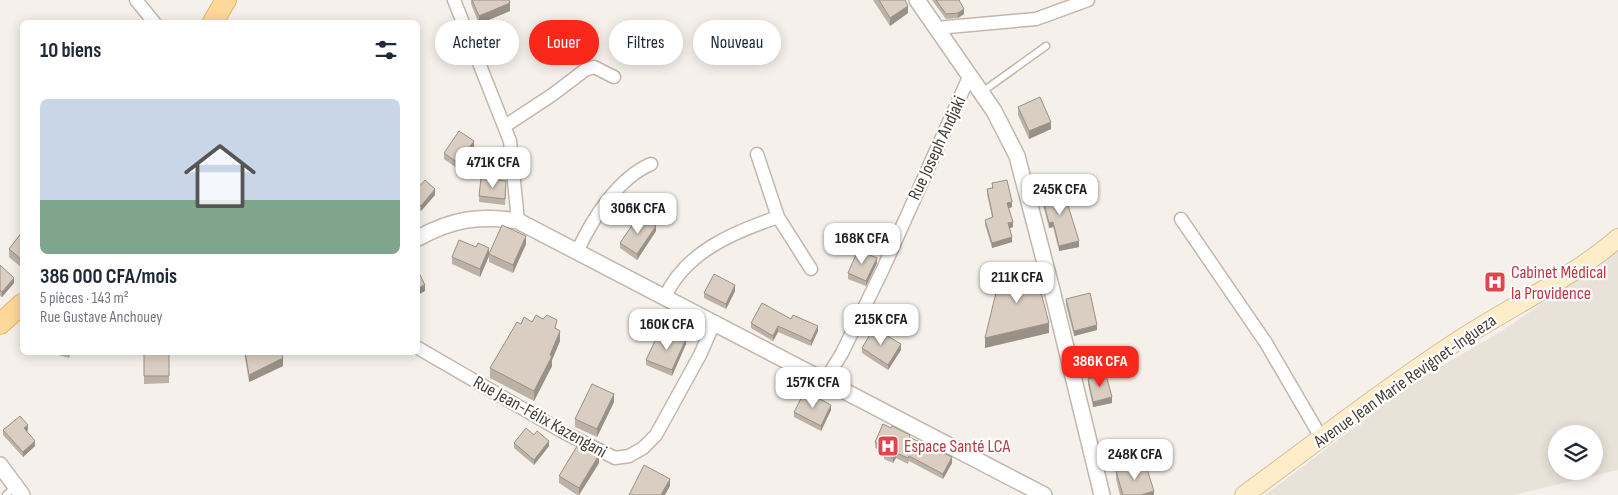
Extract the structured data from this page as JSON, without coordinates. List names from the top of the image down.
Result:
{
  "streets": {
    "main road": ["Avenue Jean Marie Revignet-Ingueza"],
    "street": ["Rue Joseph Andjaki", "Rue Jean-Félix Kazengani"]
  },
  "places": {
    "hospital": ["Cabinet Médical la Providence", "Espace Santé LCA"]
  },
  "page": {
    "chip": [
      "Acheter",
      "Louer",
      "Filtres",
      "Nouveau"
    ],
    "heading": "10 biens",
    "list": [
      {
        "name": "386 000 CFA/mois",
        "note": "5 pièces · 143 m² · Rue Gustave Anchouey"
      }
    ],
    "price": [
      "471K CFA",
      "245K CFA",
      "306K CFA",
      "168K CFA",
      "211K CFA",
      "215K CFA",
      "160K CFA",
      "386K CFA",
      "157K CFA",
      "248K CFA"
    ]
  }
}
